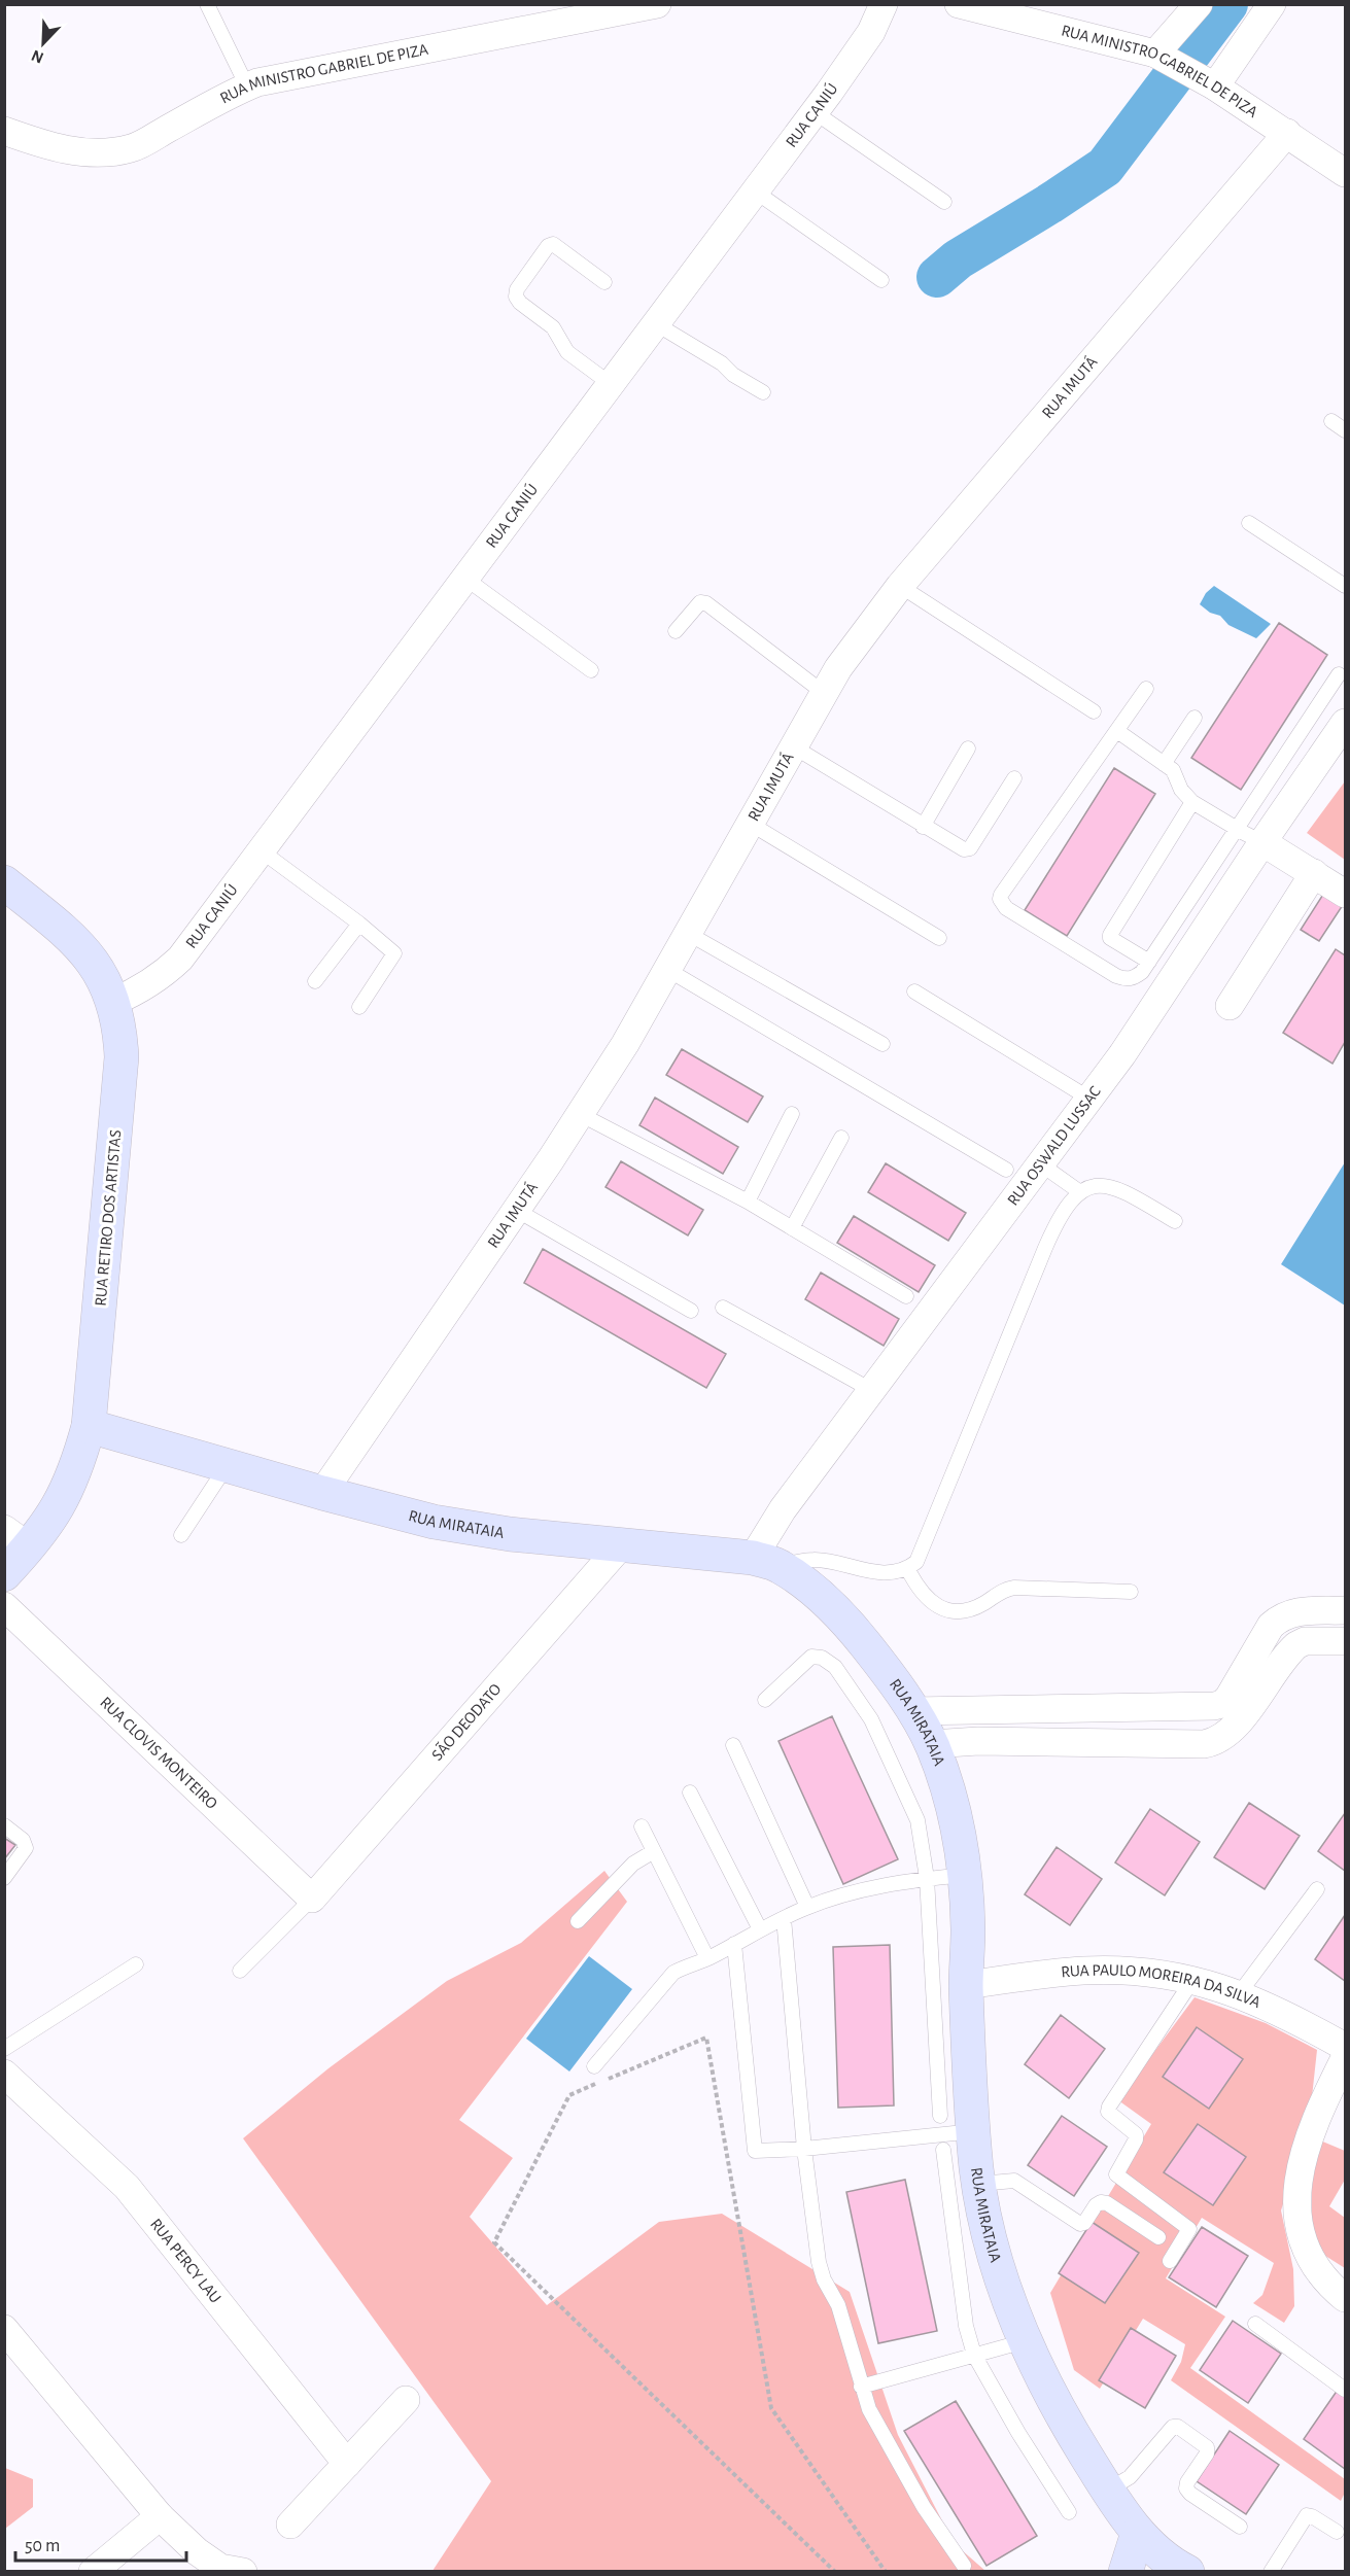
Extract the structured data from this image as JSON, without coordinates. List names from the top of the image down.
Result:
{
  "streets": {
    "street": [
      "RUA MINISTRO GABRIEL DE PIZA",
      "RUA CANIÚ",
      "RUA IMUTÁ",
      "RUA OSWALD LUSSAC",
      "RUA RETIRO DOS ARTISTAS",
      "RUA MIRATAIA",
      "SÃO DEODATO",
      "RUA CLOVIS MONTEIRO",
      "RUA PAULO MOREIRA DA SILVA",
      "RUA PERCY LAU"
    ]
  },
  "crossings": [
    ["RUA MINISTRO GABRIEL DE PIZA", "RUA IMUTÁ"],
    ["RUA CANIÚ", "RUA RETIRO DOS ARTISTAS"],
    ["RUA IMUTÁ", "RUA MIRATAIA"],
    ["RUA OSWALD LUSSAC", "RUA MIRATAIA"],
    ["RUA RETIRO DOS ARTISTAS", "RUA MIRATAIA"],
    ["RUA MIRATAIA", "SÃO DEODATO"],
    ["RUA MIRATAIA", "RUA PAULO MOREIRA DA SILVA"],
    ["SÃO DEODATO", "RUA CLOVIS MONTEIRO"]
  ],
  "scale_bar": "50 m",
  "north": "bottom left"
}
